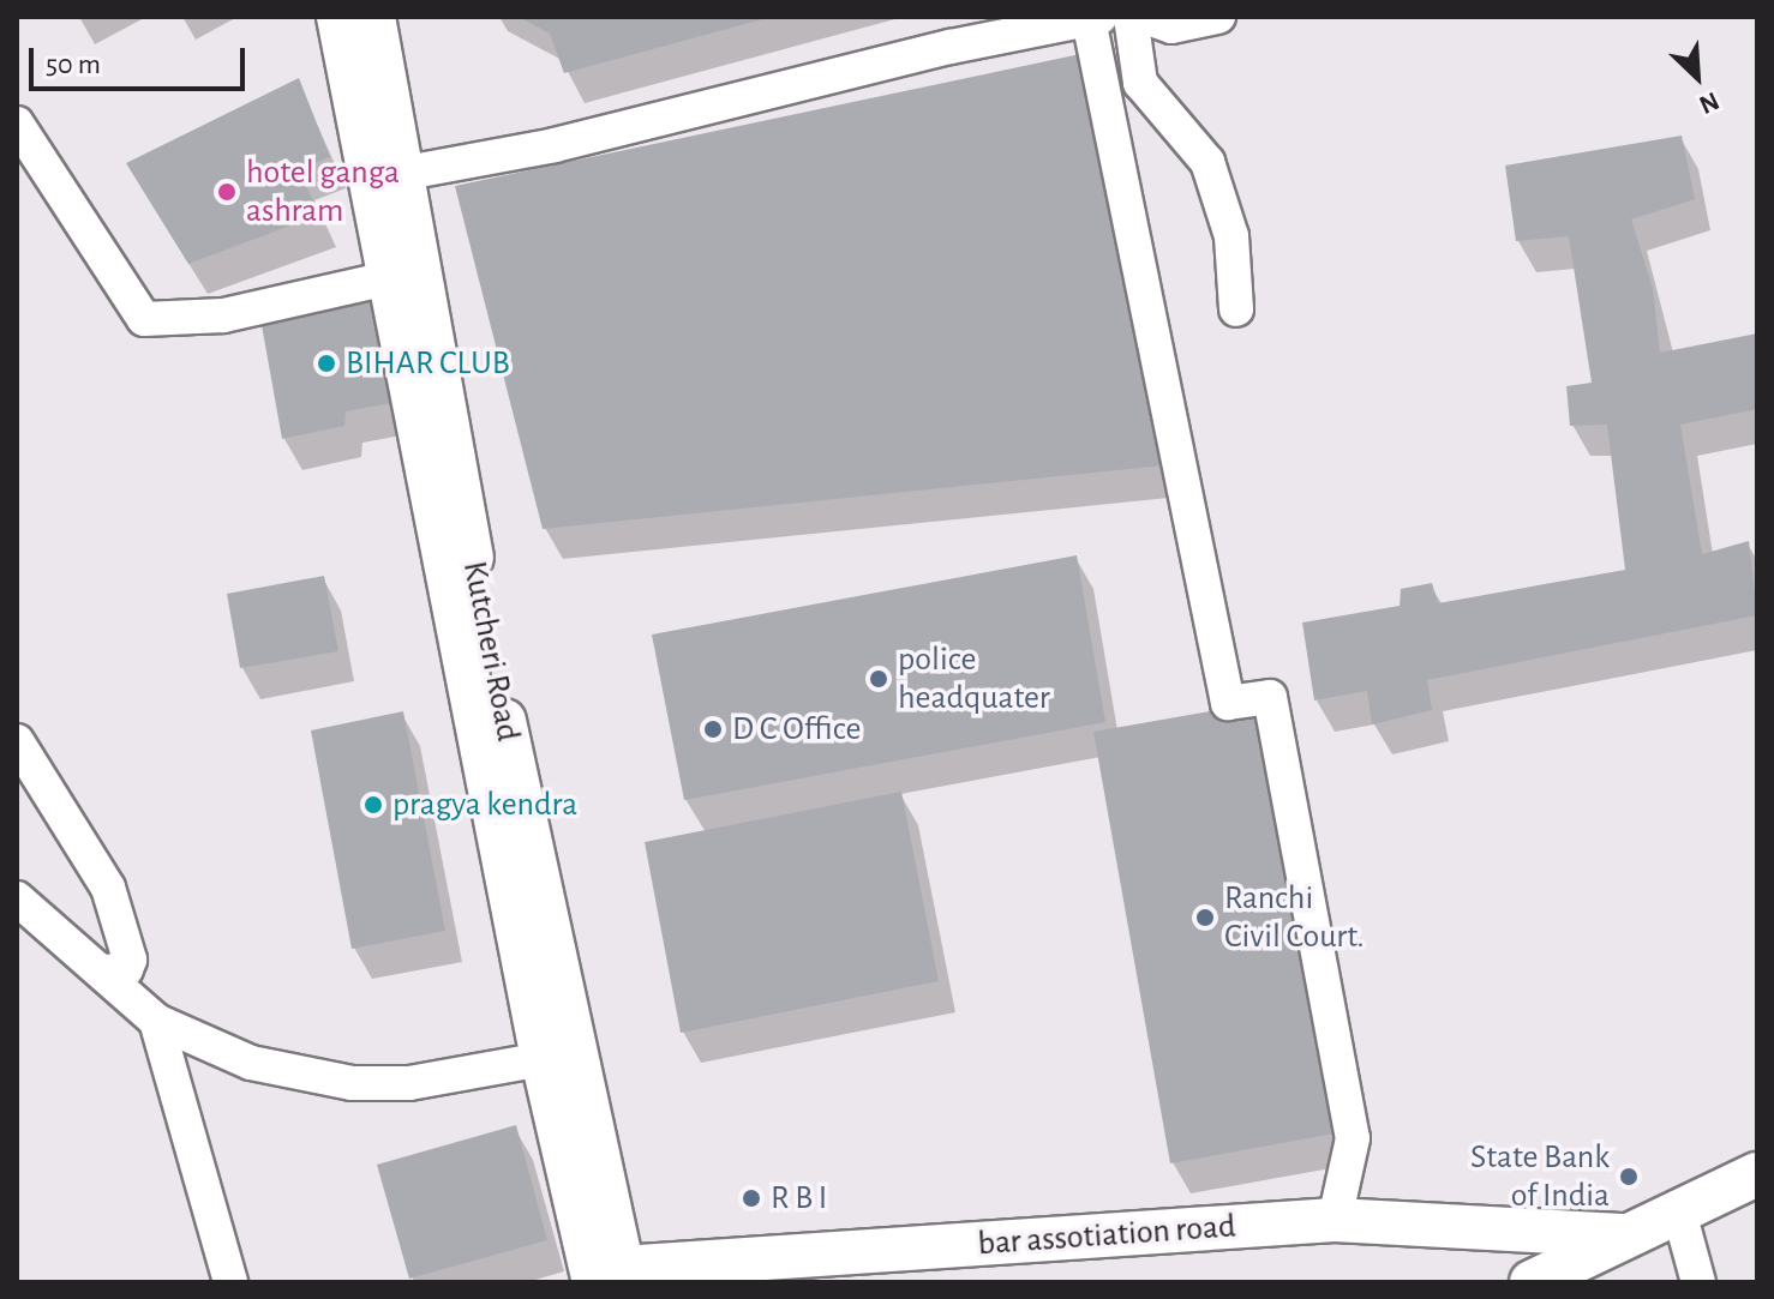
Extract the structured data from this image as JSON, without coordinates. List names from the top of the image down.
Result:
{
  "streets": {
    "main road": ["Kutcheri Road", "bar assotiation road"]
  },
  "crossings": [
    ["Kutcheri Road", "bar assotiation road"]
  ],
  "places": [
    "hotel ganga ashram",
    "BIHAR CLUB",
    "police headquater",
    "D C Office",
    "pragya kendra",
    "Ranchi Civil Court.",
    "State Bank of India",
    "R B I"
  ],
  "scale_bar": "50 m",
  "north": "bottom right"
}
